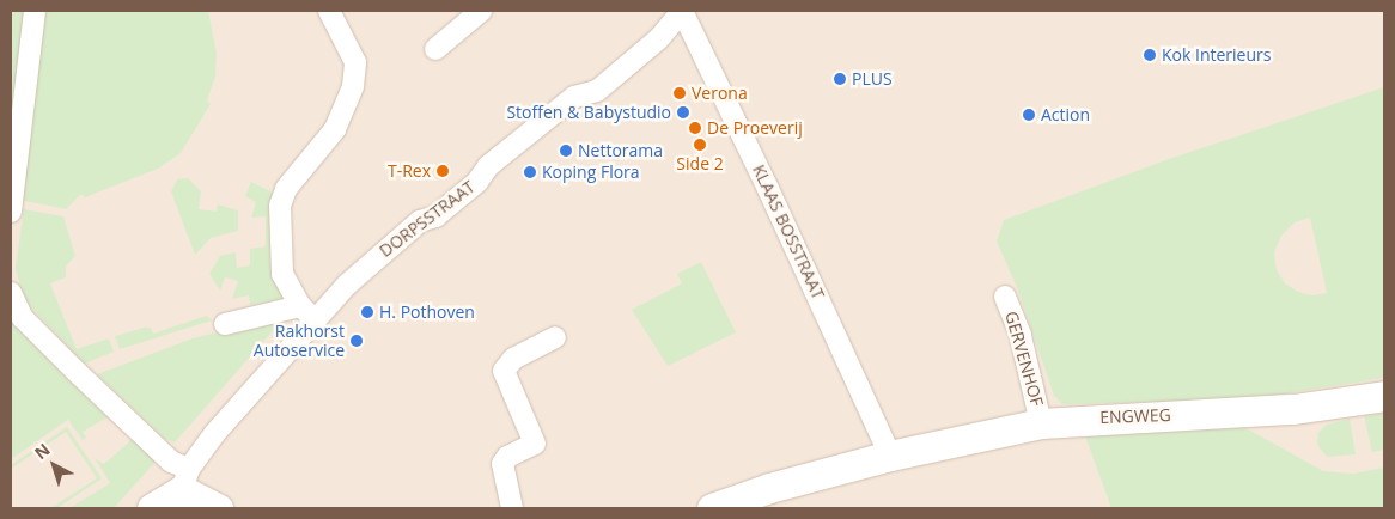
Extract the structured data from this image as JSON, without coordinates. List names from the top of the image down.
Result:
{
  "streets": {
    "street": [
      "DORPSSTRAAT",
      "KLAAS BOSSTRAAT",
      "GERVENHOF",
      "ENGWEG"
    ]
  },
  "crossings": [
    ["DORPSSTRAAT", "KLAAS BOSSTRAAT"],
    ["KLAAS BOSSTRAAT", "ENGWEG"],
    ["GERVENHOF", "ENGWEG"]
  ],
  "places": [
    "Kok Interieurs",
    "PLUS",
    "Verona",
    "Stoffen & Babystudio",
    "Action",
    "De Proeverij",
    "Side 2",
    "Nettorama",
    "T-Rex",
    "Koping Flora",
    "H. Pothoven",
    "Rakhorst Autoservice"
  ],
  "north": "top left"
}
